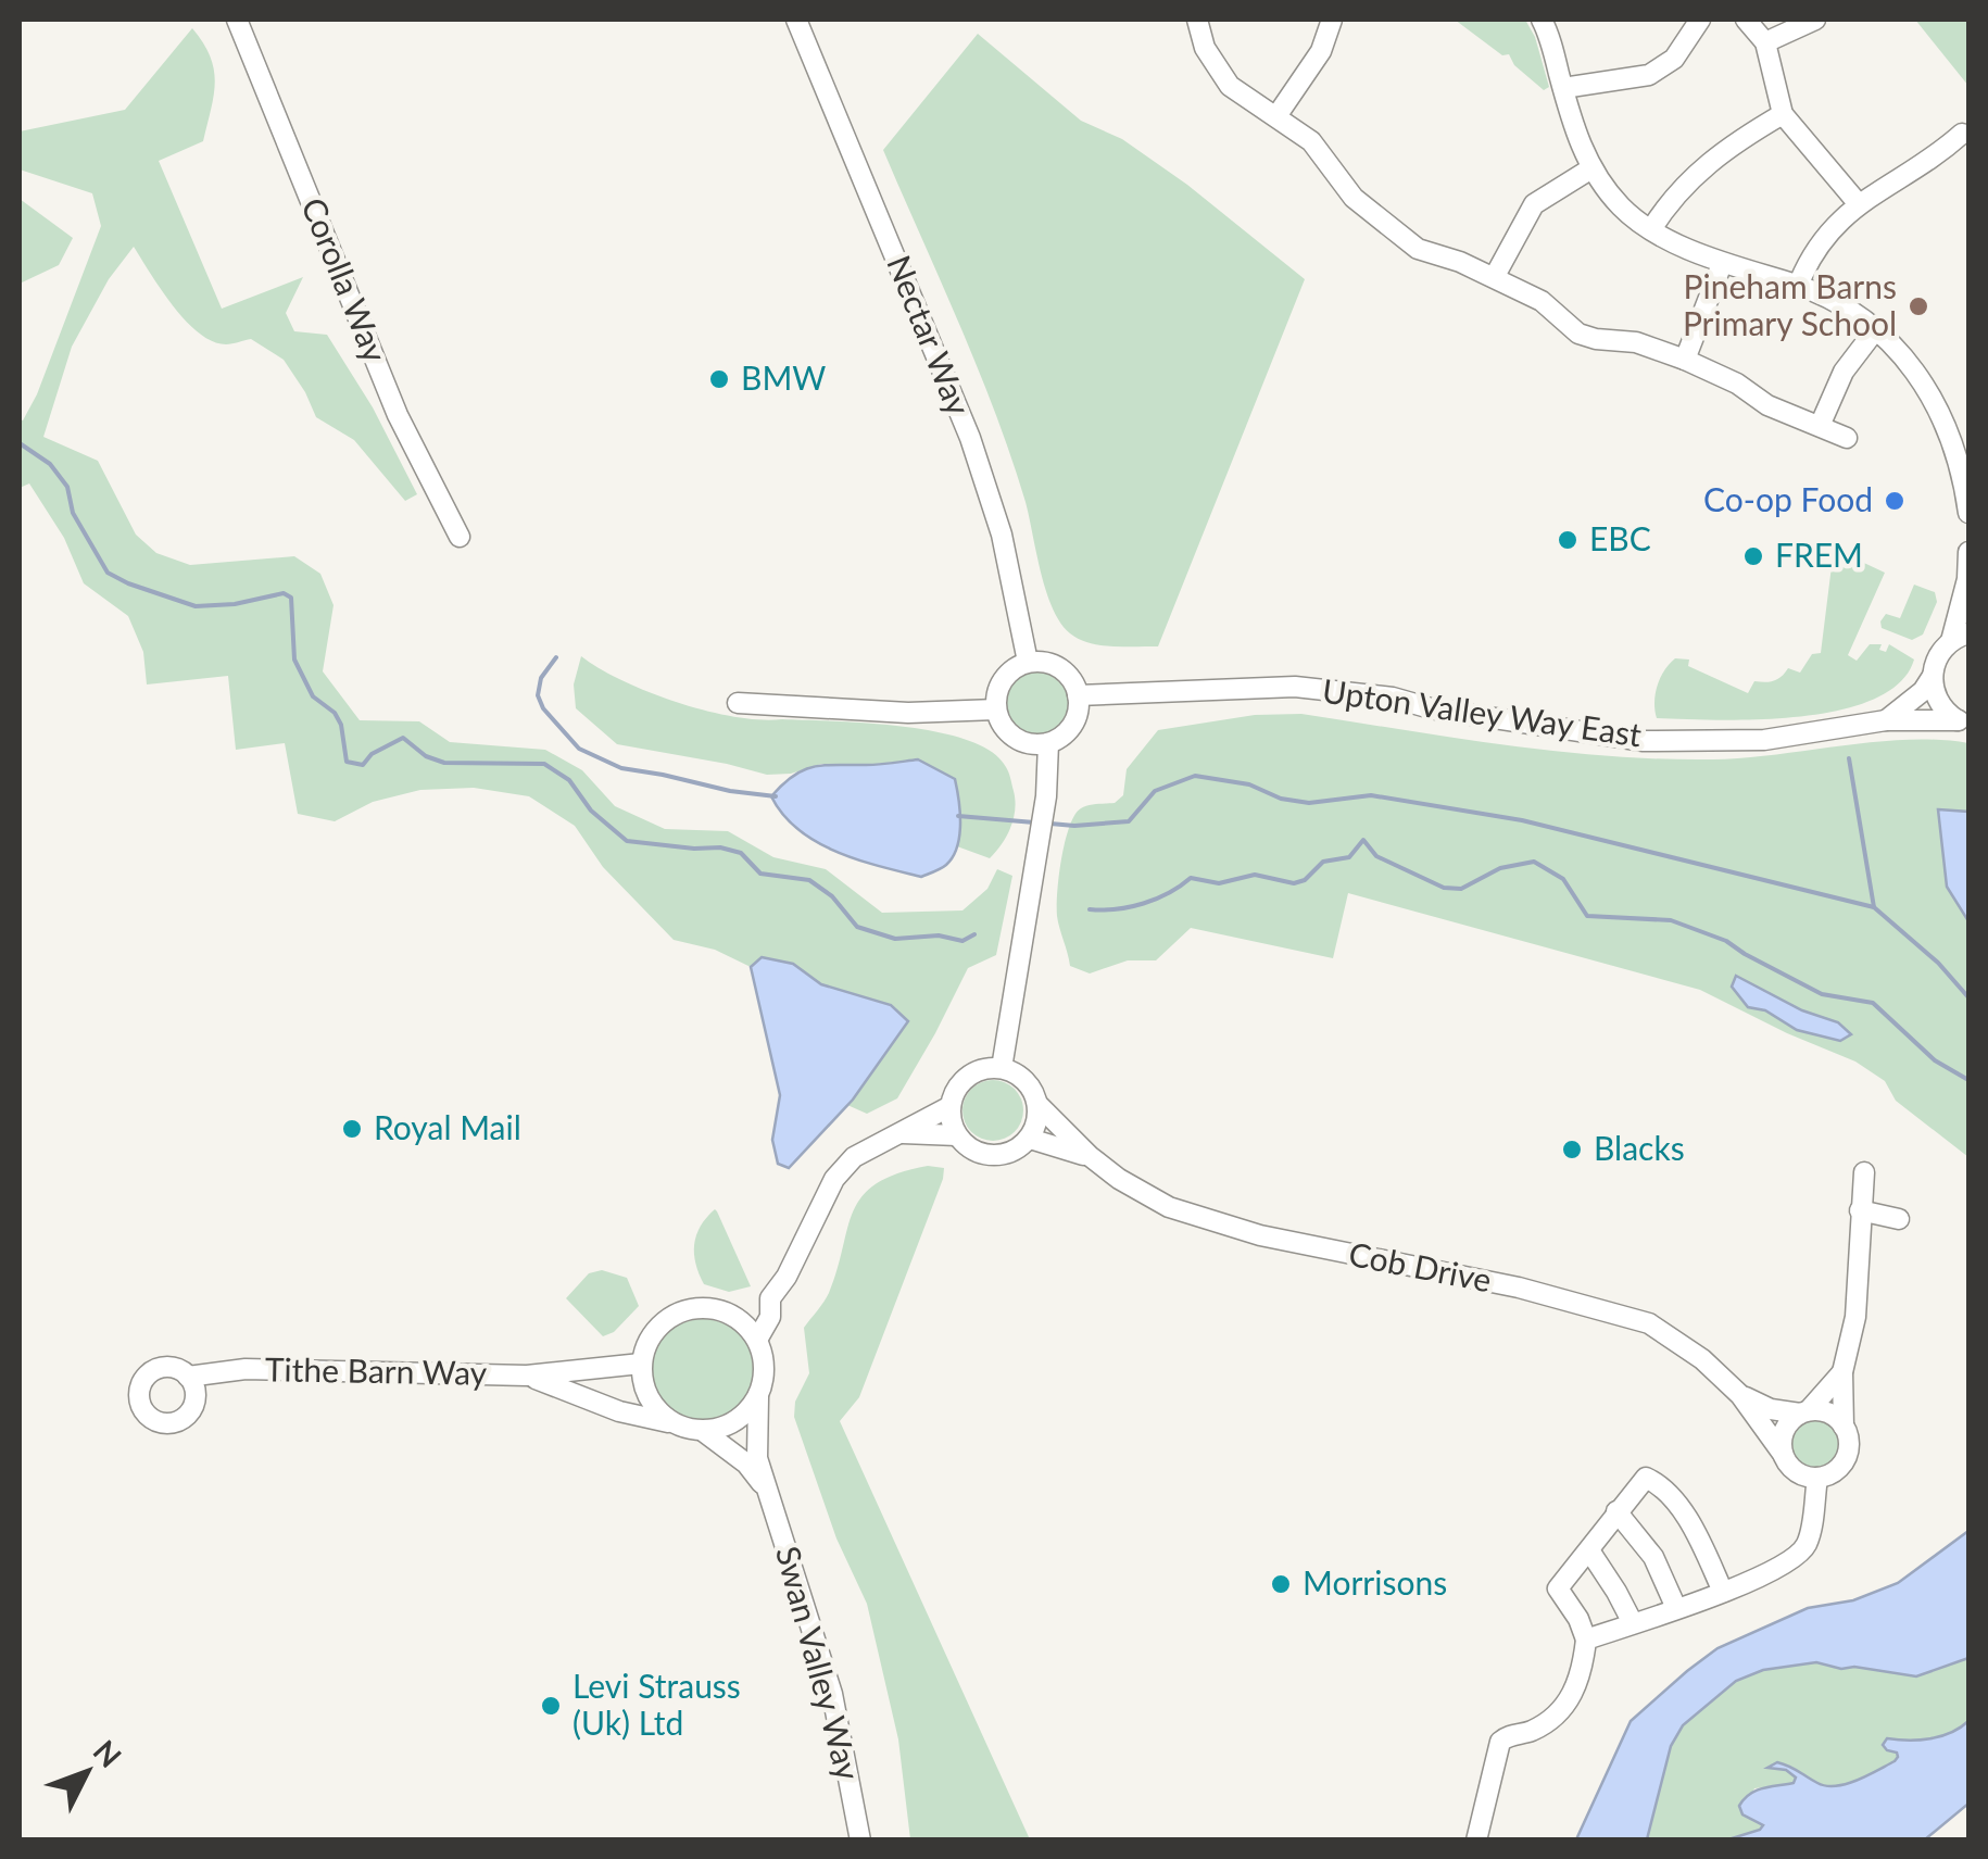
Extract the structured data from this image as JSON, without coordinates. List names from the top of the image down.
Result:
{
  "streets": {
    "street": [
      "Corolla Way",
      "Nectar Way",
      "Upton Valley Way East",
      "Cob Drive",
      "Tithe Barn Way",
      "Swan Valley Way"
    ]
  },
  "crossings": [
    ["Nectar Way", "Upton Valley Way East"],
    ["Tithe Barn Way", "Swan Valley Way"]
  ],
  "places": [
    "Pineham Barns Primary School",
    "BMW",
    "Co-op Food",
    "EBC",
    "FREM",
    "Royal Mail",
    "Blacks",
    "Morrisons",
    "Levi Strauss (Uk) Ltd"
  ],
  "north": "top right"
}
